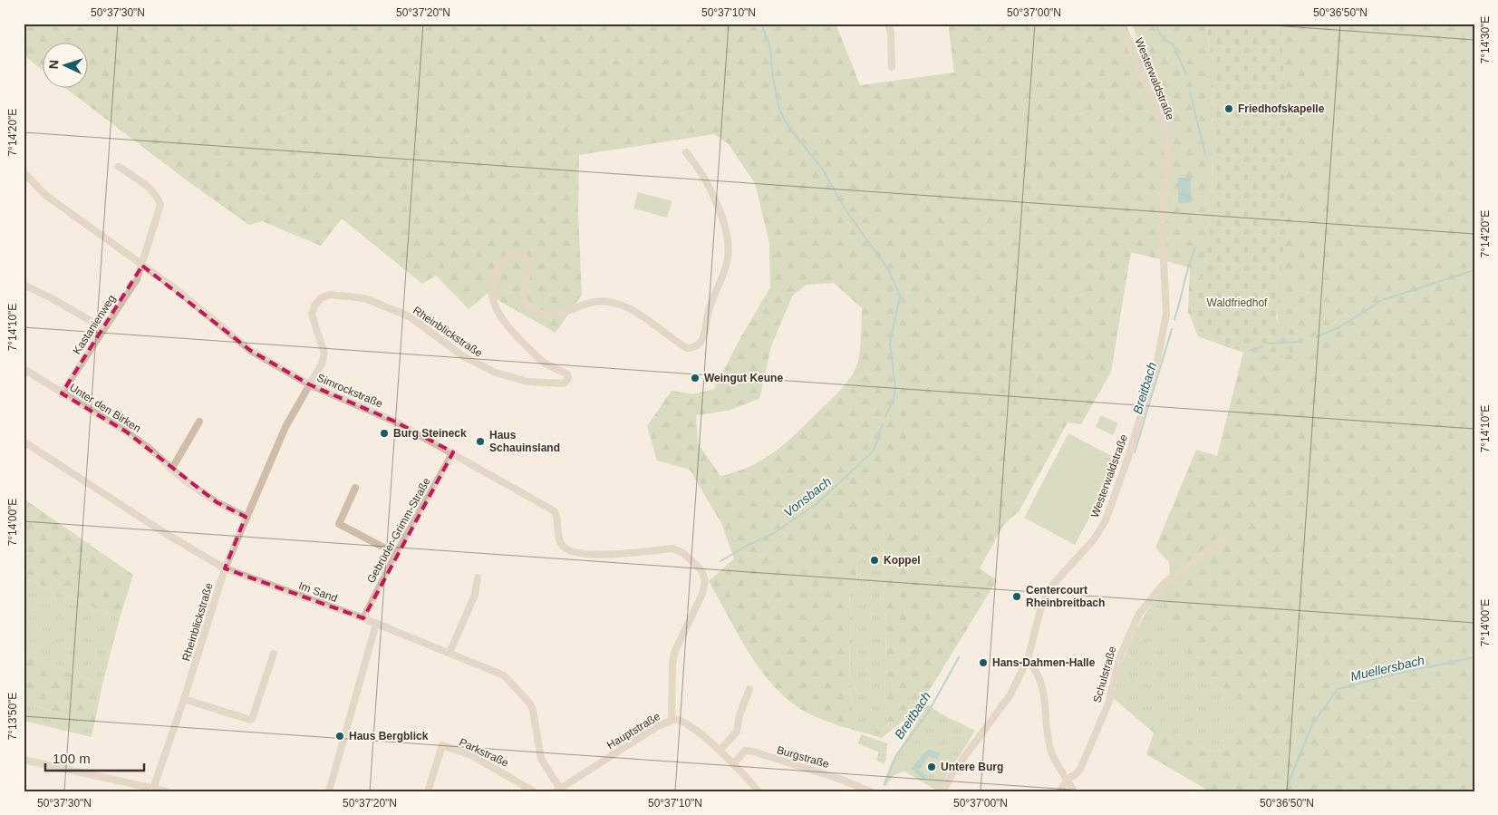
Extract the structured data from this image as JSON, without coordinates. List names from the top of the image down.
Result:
{
  "streets": {
    "street": [
      "Westerwaldstraße",
      "Kastanienweg",
      "Rheinblickstraße",
      "Simrockstraße",
      "Unter den Birken",
      "Gebrüder-Grimm-Straße",
      "Im Sand",
      "Schulstraße",
      "Hauptstraße",
      "Parkstraße",
      "Burgstraße"
    ]
  },
  "crossings": [
    ["Kastanienweg", "Simrockstraße"],
    ["Kastanienweg", "Unter den Birken"],
    ["Rheinblickstraße", "Simrockstraße"],
    ["Rheinblickstraße", "Unter den Birken"],
    ["Rheinblickstraße", "Im Sand"],
    ["Simrockstraße", "Gebrüder-Grimm-Straße"],
    ["Simrockstraße", "Hauptstraße"],
    ["Gebrüder-Grimm-Straße", "Im Sand"],
    ["Im Sand", "Hauptstraße"],
    ["Hauptstraße", "Burgstraße"]
  ],
  "water": ["Breitbach", "Vonsbach", "Muellersbach"],
  "parks": ["Waldfriedhof"],
  "places": [
    "Friedhofskapelle",
    "Weingut Keune",
    "Burg Steineck",
    "Haus Schauinsland",
    "Koppel",
    "Centercourt Rheinbreitbach",
    "Hans-Dahmen-Halle",
    "Haus Bergblick",
    "Untere Burg"
  ],
  "scale_bar": "100 m",
  "north": "left",
  "coordinates": [
    "50°37'30\"N",
    "50°37'20\"N",
    "50°37'10\"N",
    "50°37'00\"N",
    "50°36'50\"N",
    "7°14'30\"E",
    "7°14'20\"E",
    "7°14'10\"E",
    "7°14'00\"E",
    "7°13'50\"E"
  ]
}
